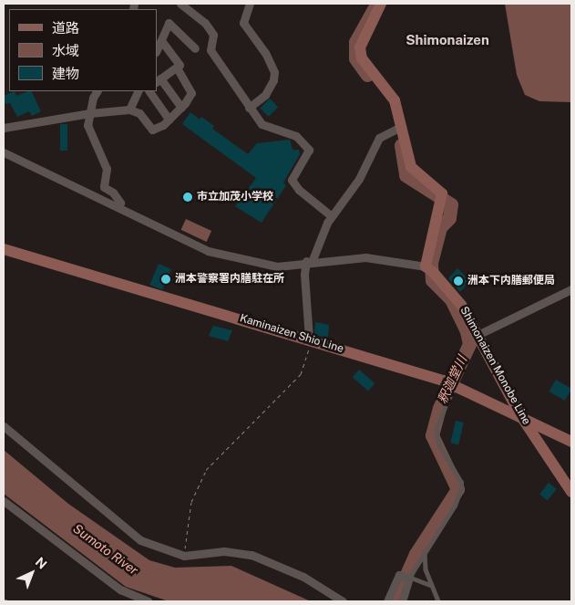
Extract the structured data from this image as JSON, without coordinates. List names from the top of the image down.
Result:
{
  "streets": {
    "main road": ["Kaminaizen Shio Line", "Shimonaizen Monobe Line"]
  },
  "crossings": [
    ["Kaminaizen Shio Line", "Shimonaizen Monobe Line"]
  ],
  "districts": ["Shimonaizen"],
  "water": ["釈迦堂川", "Sumoto River"],
  "places": ["市立加茂小学校", "洲本警察署内膳駐在所", "洲本下内膳郵便局"],
  "legend": ["道路", "水域", "建物"],
  "north": "top right"
}
